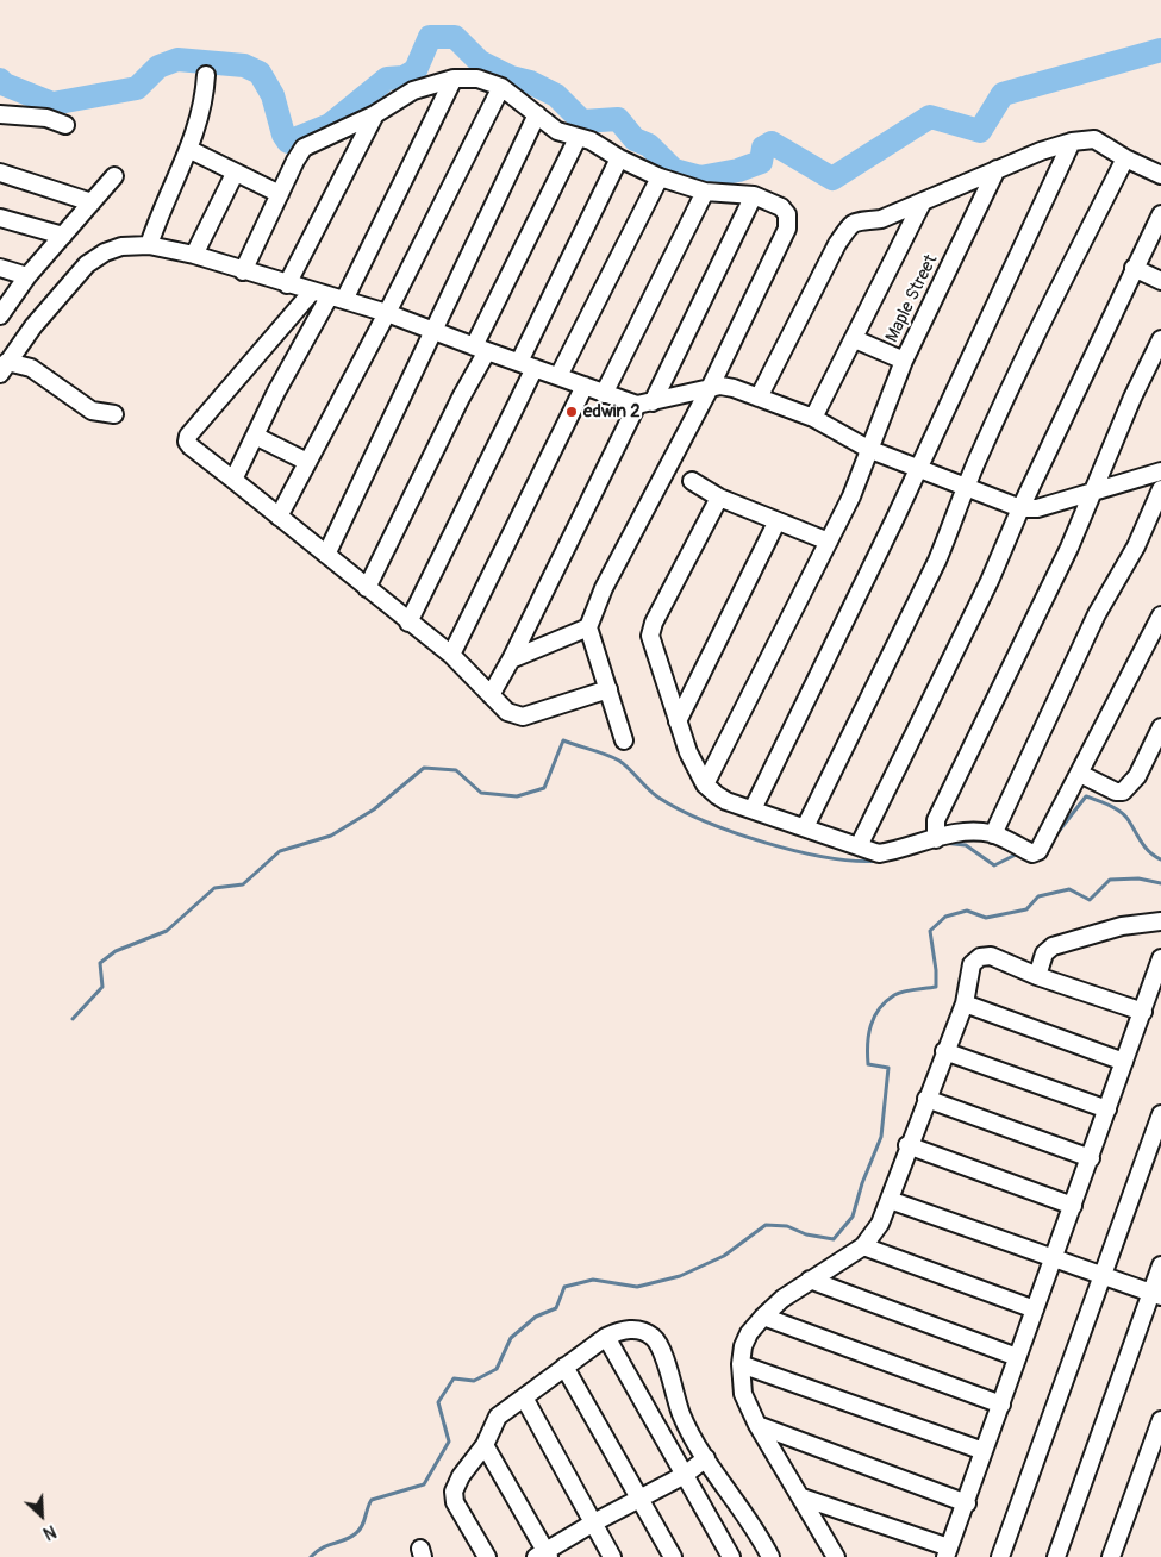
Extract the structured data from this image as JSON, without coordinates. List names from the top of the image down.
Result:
{
  "streets": {
    "street": ["Maple Street"]
  },
  "places": ["edwin 2"],
  "north": "bottom right"
}
